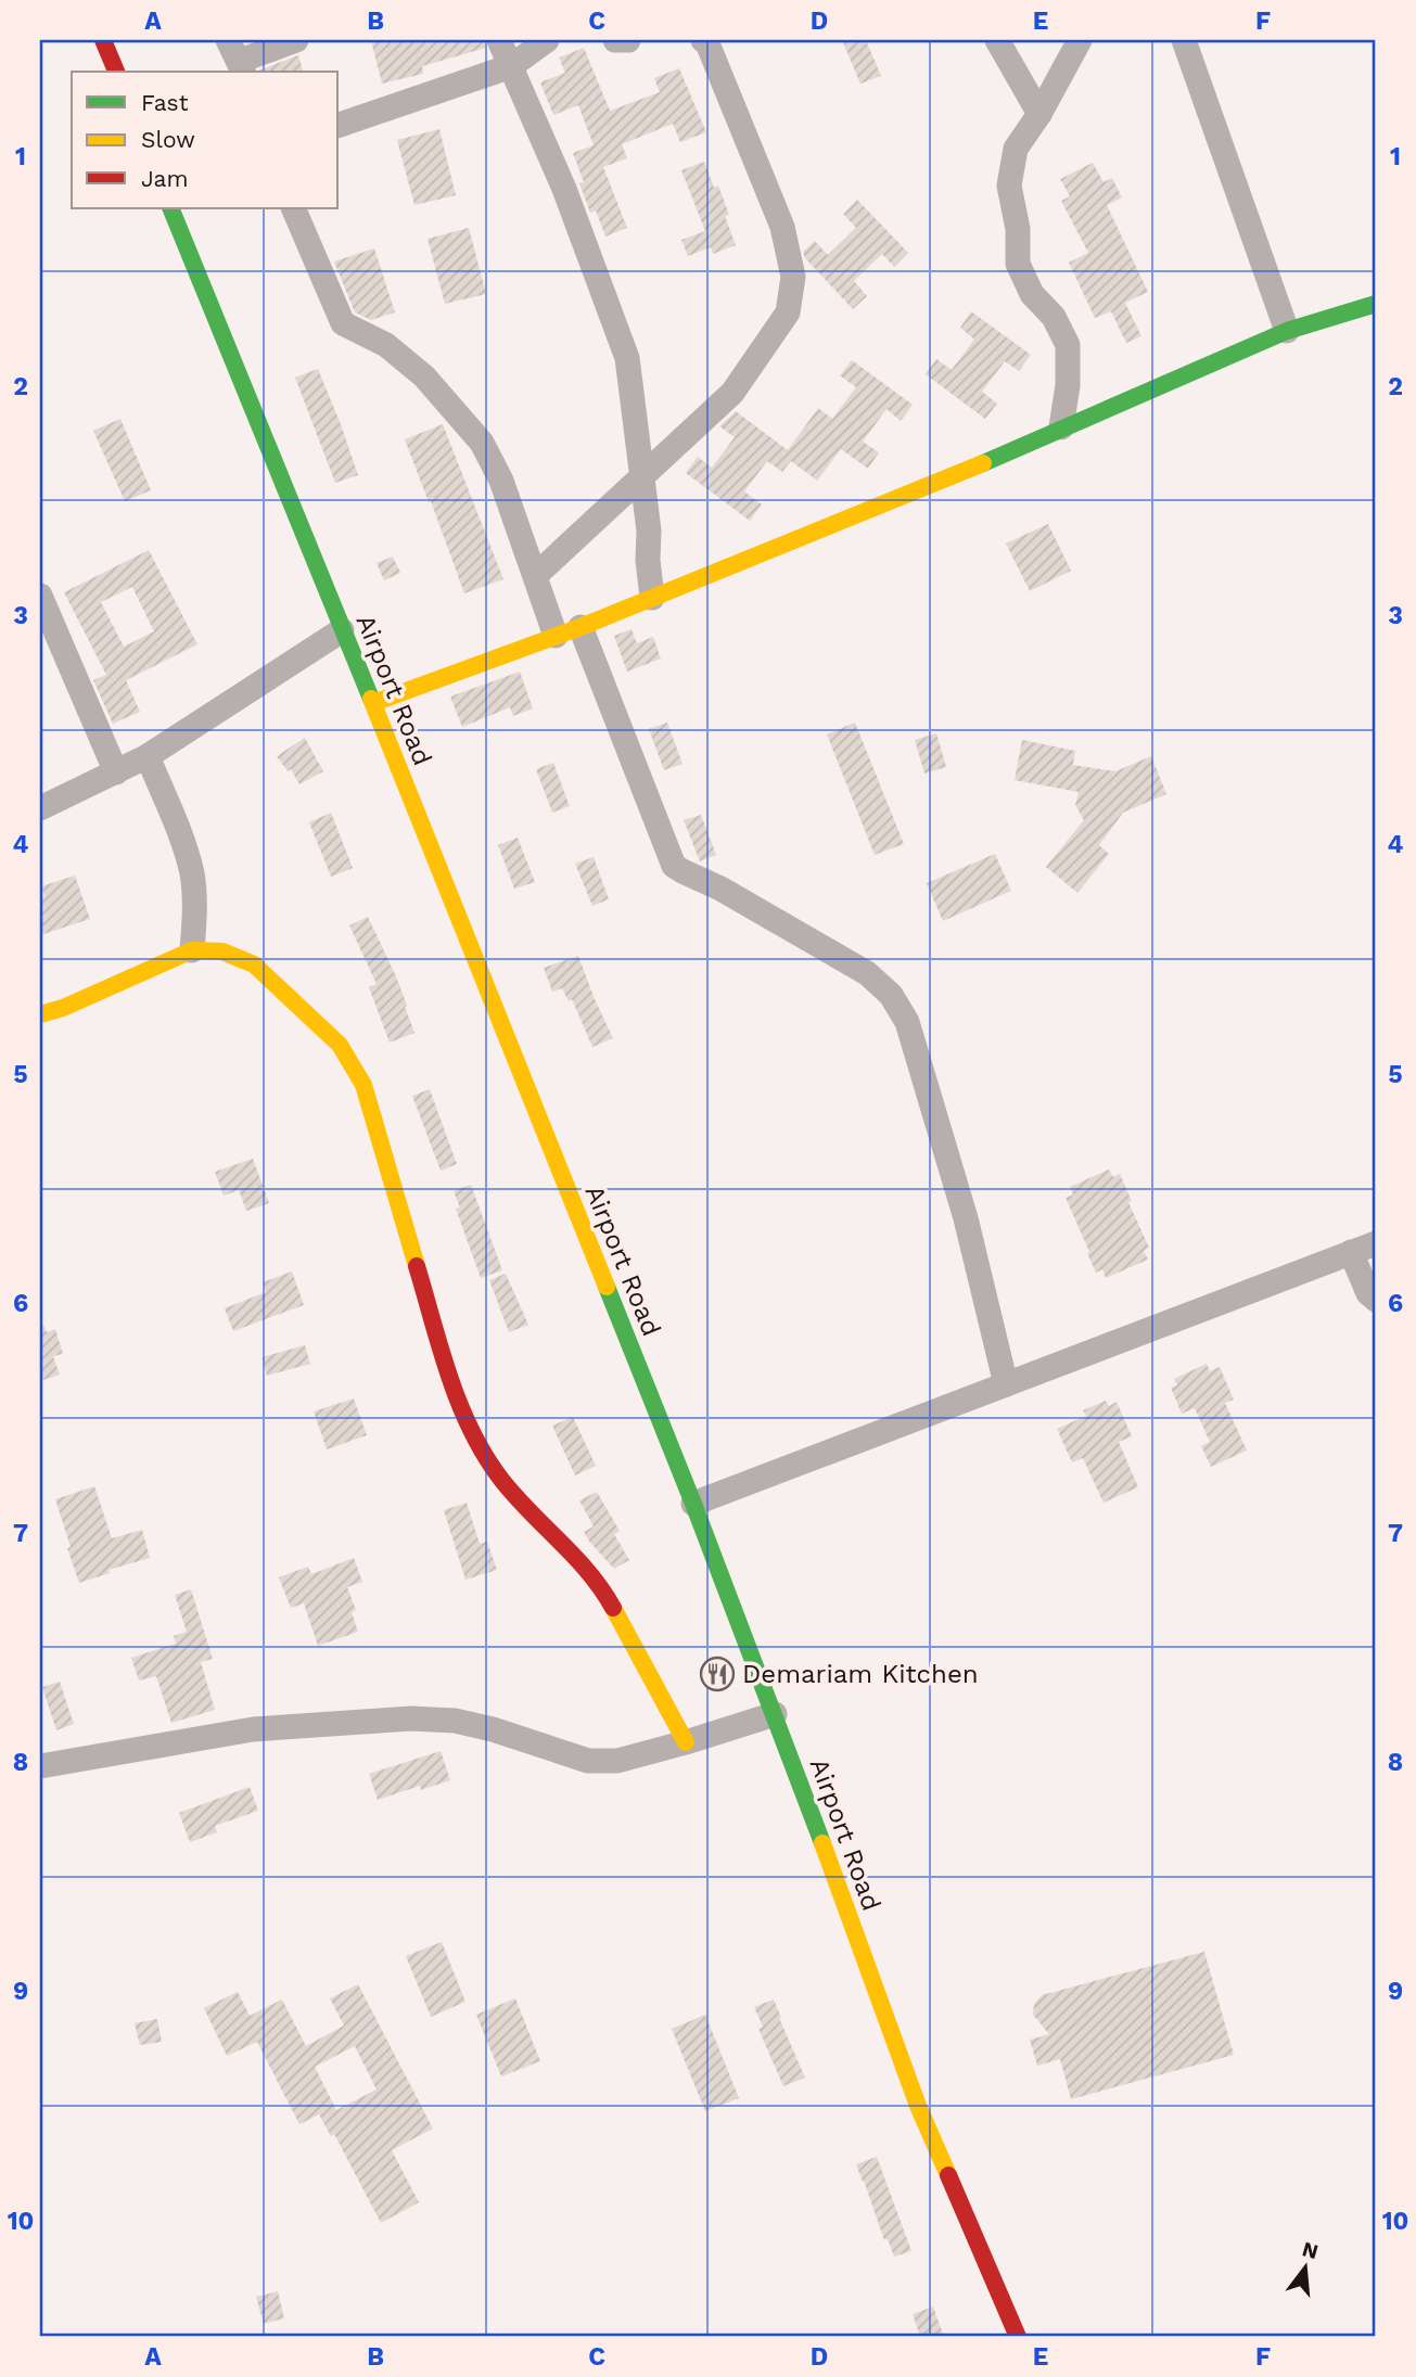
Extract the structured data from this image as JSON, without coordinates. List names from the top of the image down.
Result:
{
  "streets": {
    "main road": ["Airport Road"]
  },
  "places": {
    "restaurant": ["Demariam Kitchen"]
  },
  "legend": ["Fast", "Slow", "Jam"],
  "north": "top",
  "grid": {
    "columns": [
      "A",
      "B",
      "C",
      "D",
      "E",
      "F"
    ],
    "rows": [
      "1",
      "2",
      "3",
      "4",
      "5",
      "6",
      "7",
      "8",
      "9",
      "10"
    ]
  }
}
